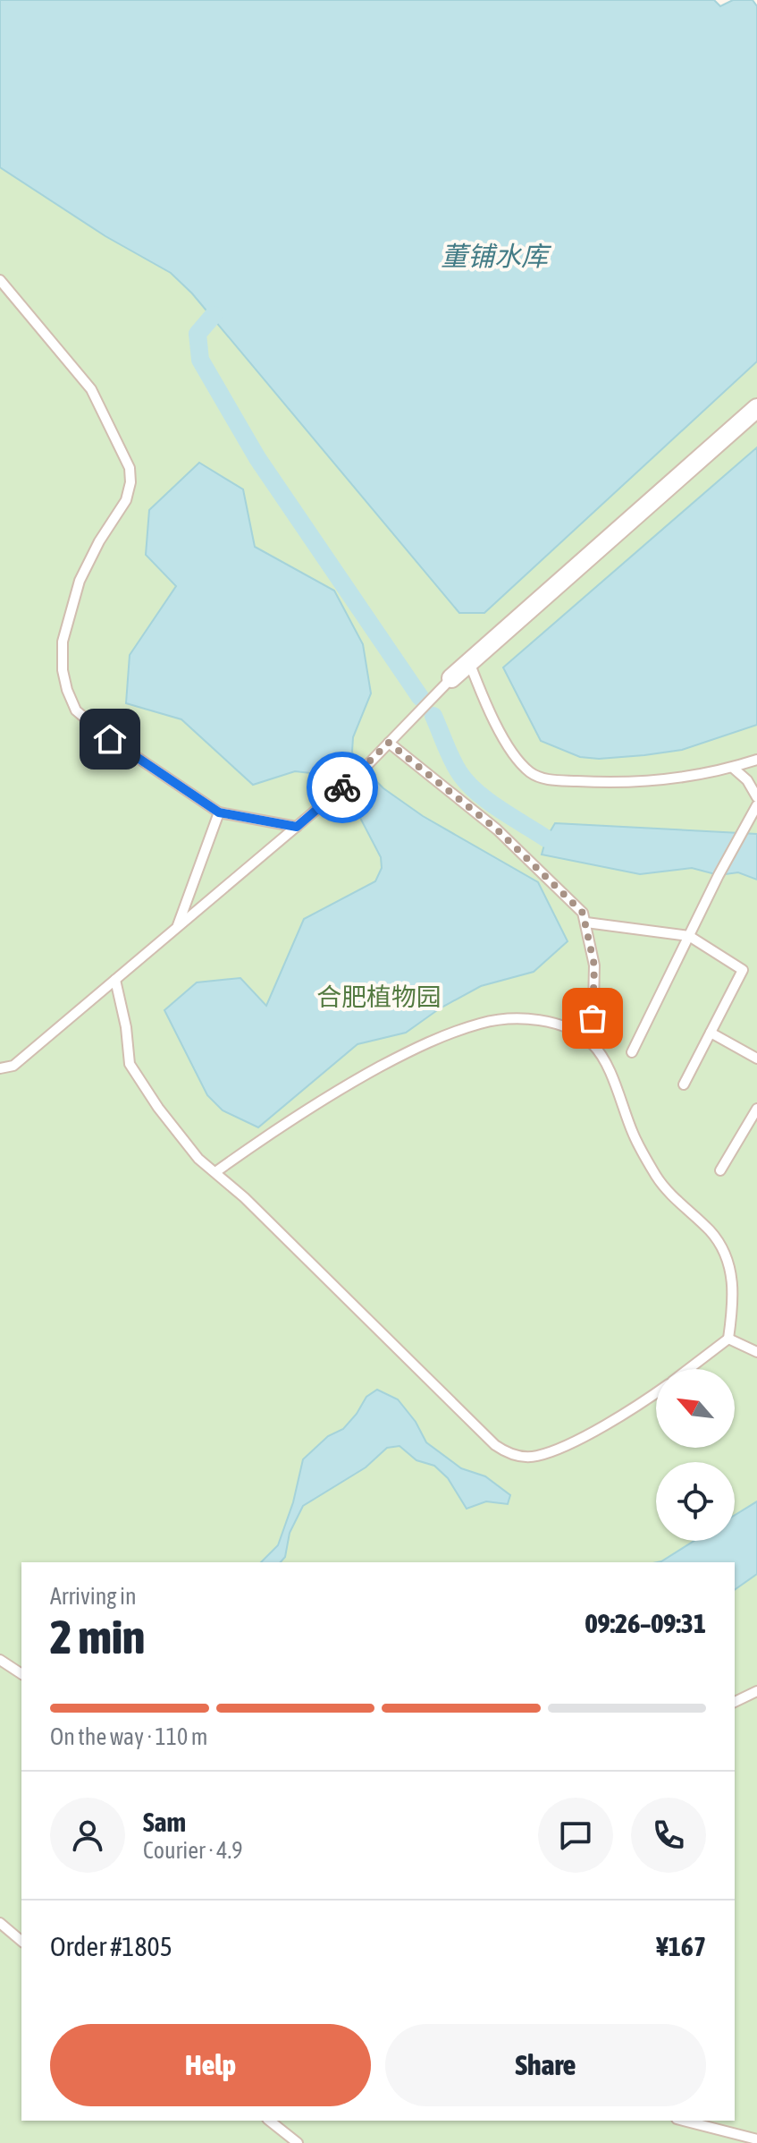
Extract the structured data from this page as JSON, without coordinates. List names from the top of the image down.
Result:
{
  "water": ["董铺水库"],
  "parks": ["合肥植物园"],
  "north": "top left",
  "page": {
    "heading": ["2 min", "Arriving in", "09:26–09:31"],
    "panel": [
      "Sam",
      "Courier · 4.9",
      "Order #1805",
      "¥167"
    ],
    "bar": "On the way · 110 m",
    "buttons": ["Help", "Share"]
  }
}
